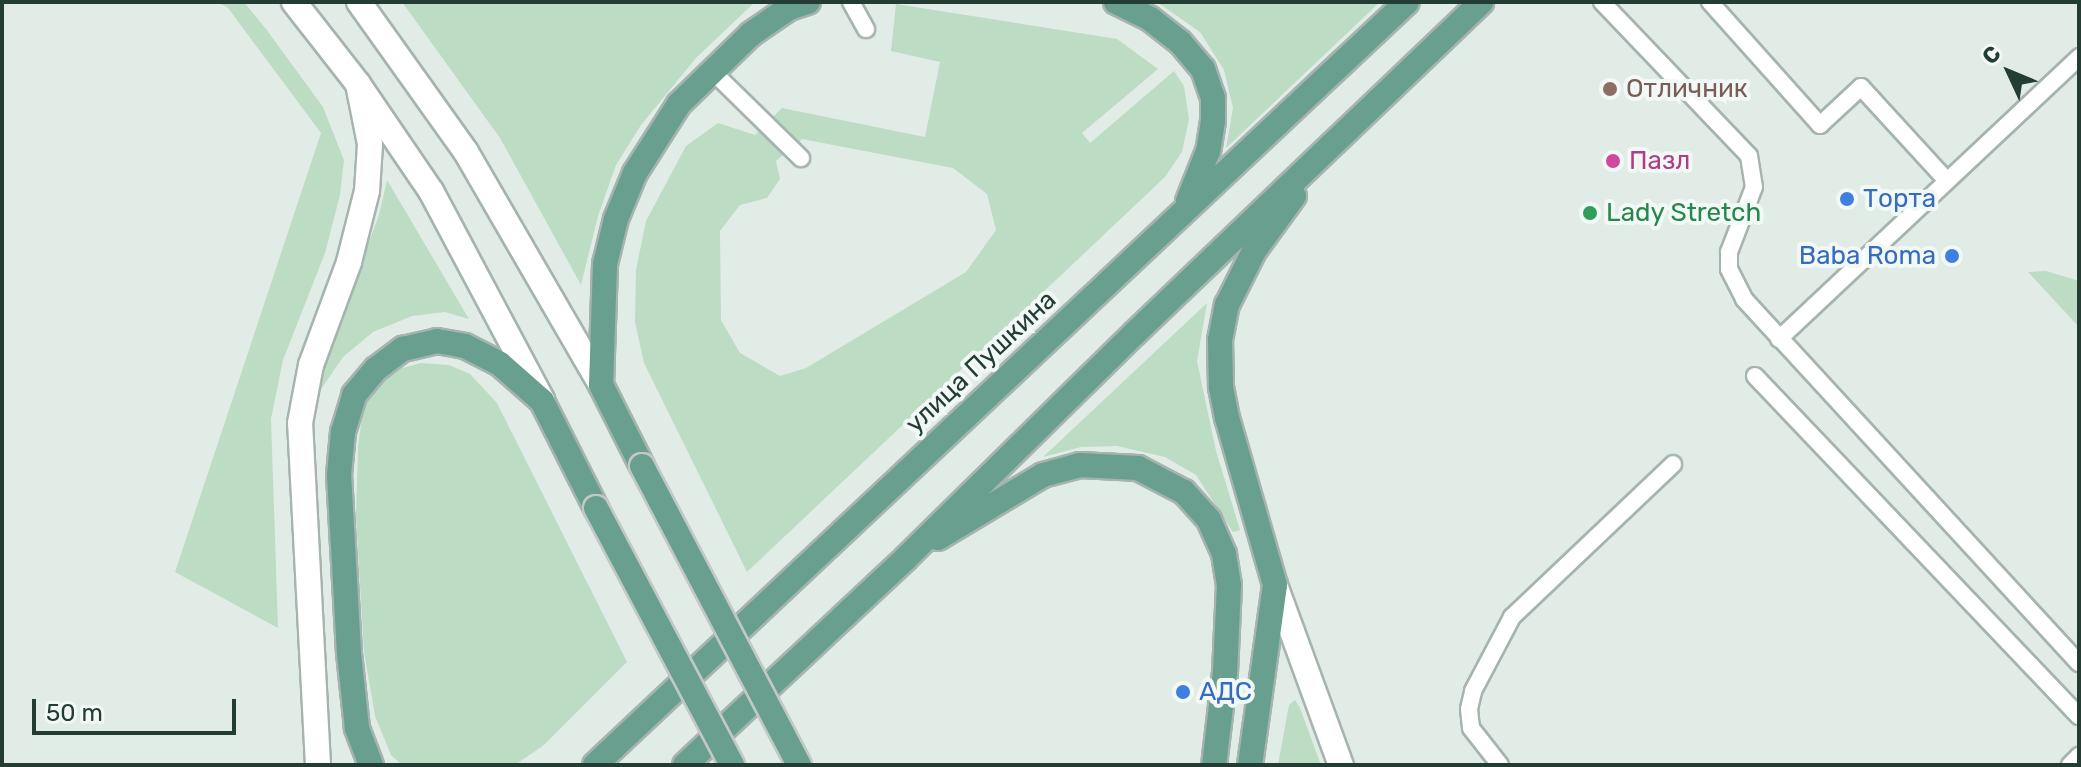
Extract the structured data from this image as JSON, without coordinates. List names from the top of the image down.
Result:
{
  "streets": {
    "main road": ["улица Пушкина"]
  },
  "places": [
    "Отличник",
    "Пазл",
    "Торта",
    "Lady Stretch",
    "Baba Roma",
    "АДС"
  ],
  "scale_bar": "50 m",
  "north": "top left"
}
